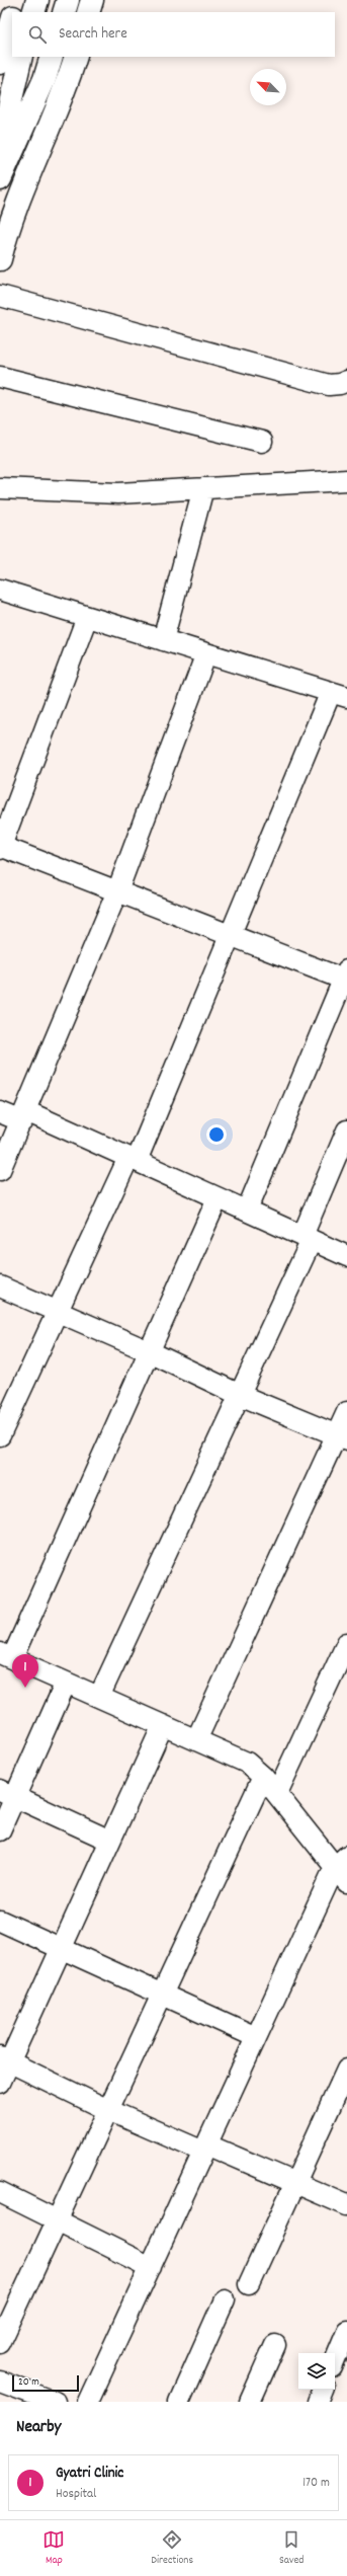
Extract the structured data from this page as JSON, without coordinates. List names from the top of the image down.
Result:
{
  "scale_bar": "20 m",
  "north": "top left",
  "page": {
    "search": "Search here",
    "pins": "1",
    "scale": "20 m",
    "heading": "Nearby",
    "list": [
      {
        "mark": "1",
        "name": "Gyatri Clinic",
        "note": "Hospital",
        "value": "170 m"
      }
    ],
    "nav": ["Map", "Directions", "Saved"]
  }
}
